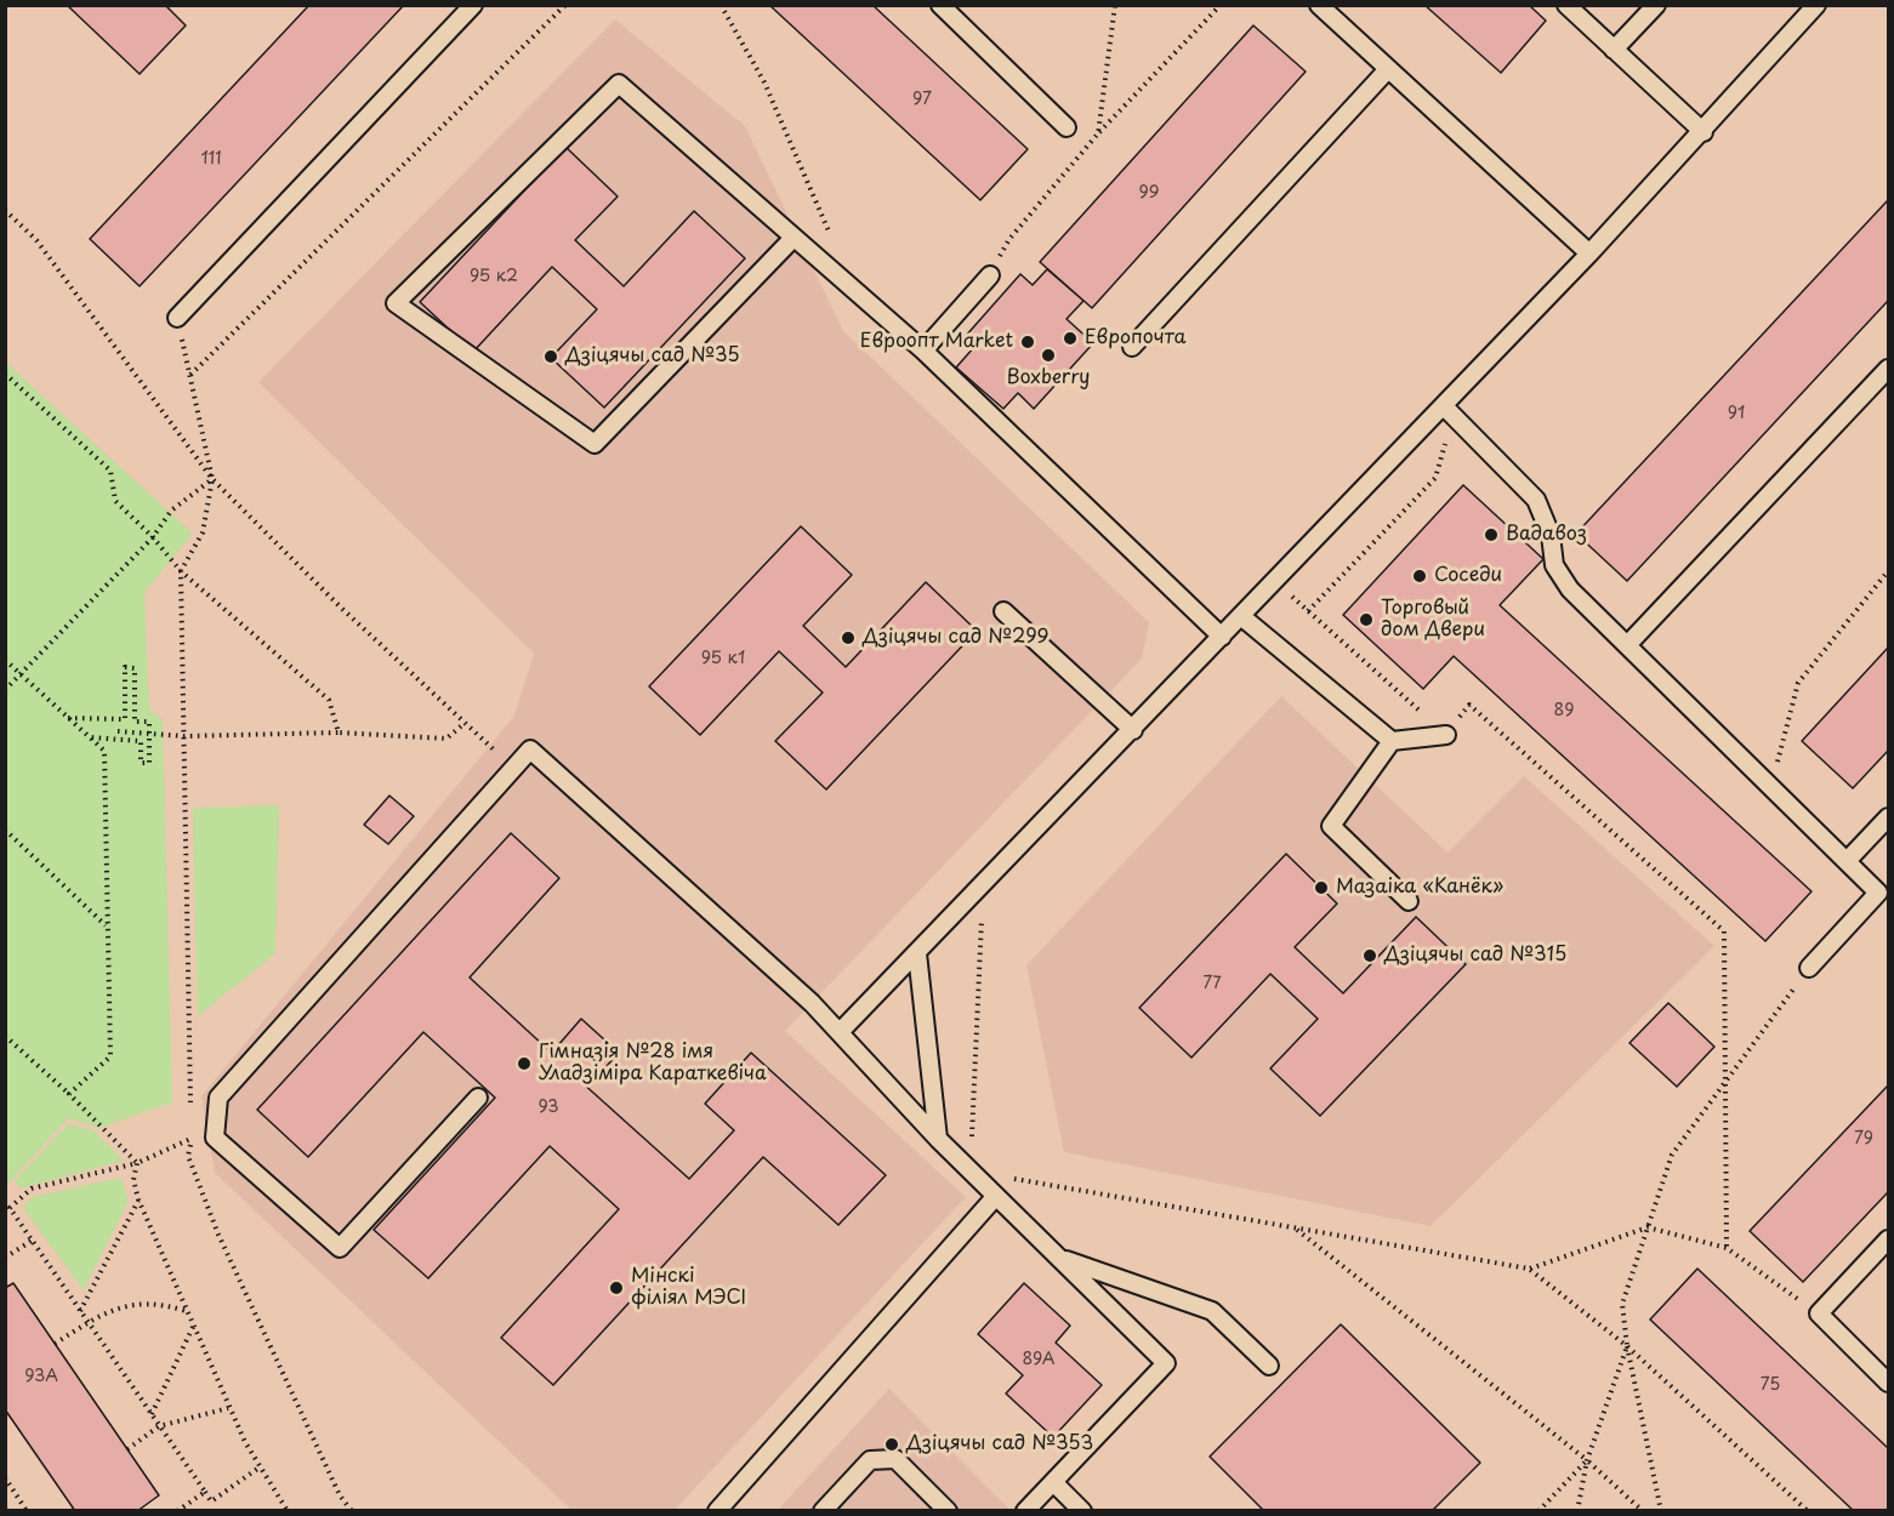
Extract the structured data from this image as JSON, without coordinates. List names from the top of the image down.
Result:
{
  "places": [
    "Европочта",
    "Евроопт Market",
    "Boxberry",
    "Дзіцячы сад №35",
    "Вадавоз",
    "Соседи",
    "Торговый дом Двери",
    "Дзіцячы сад №299",
    "Мазаіка «Канёк»",
    "Дзіцячы сад №315",
    "Гімназія №28 імя Уладзіміра Караткевіча",
    "Мінскі філіял МЭСІ",
    "Дзіцячы сад №353"
  ],
  "house_numbers": [
    "97",
    "111",
    "99",
    "95 к2",
    "91",
    "95 к1",
    "89",
    "77",
    "93",
    "79",
    "89А",
    "93А",
    "75"
  ]
}
